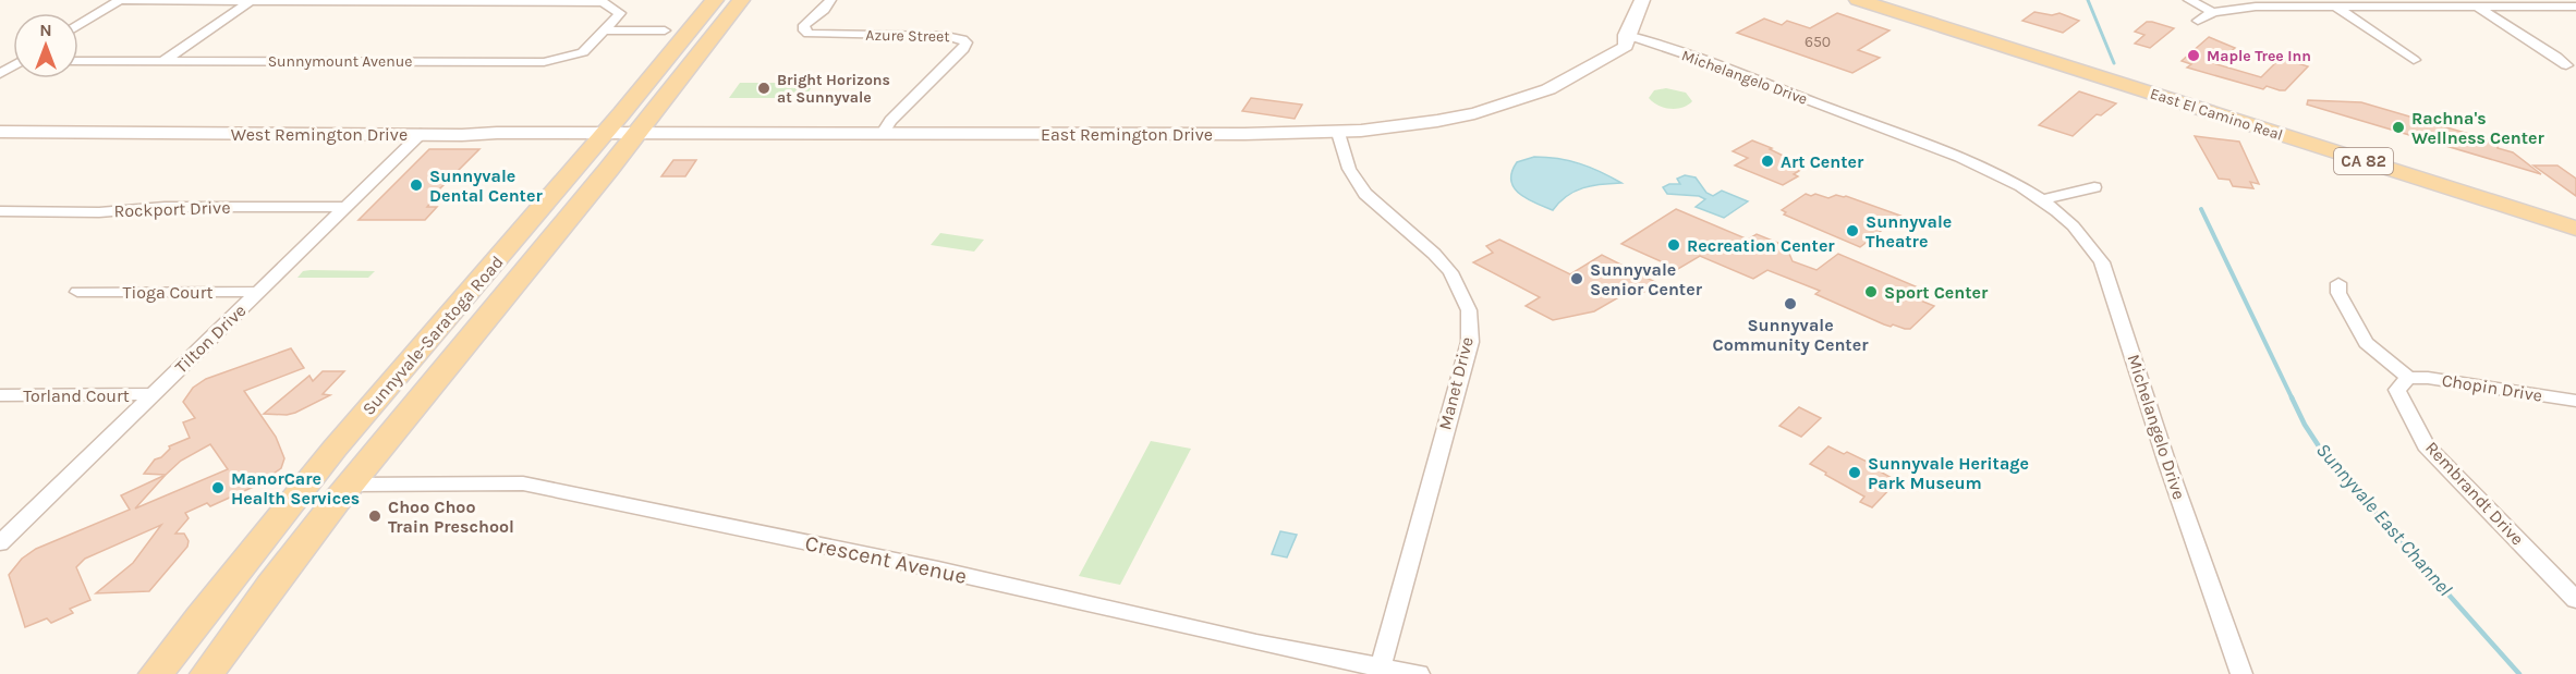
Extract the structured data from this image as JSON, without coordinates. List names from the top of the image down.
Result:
{
  "streets": {
    "main road": [
      "East El Camino Real",
      "West Remington Drive",
      "East Remington Drive",
      "CA 82",
      "Sunnyvale-Saratoga Road"
    ],
    "street": [
      "Azure Street",
      "Sunnymount Avenue",
      "Michelangelo Drive",
      "Rockport Drive",
      "Tioga Court",
      "Tilton Drive",
      "Manet Drive",
      "Chopin Drive",
      "Torland Court",
      "Rembrandt Drive",
      "Crescent Avenue"
    ]
  },
  "crossings": [
    ["Azure Street", "East Remington Drive"],
    ["Michelangelo Drive", "East Remington Drive"],
    ["West Remington Drive", "East Remington Drive"],
    ["West Remington Drive", "Sunnyvale-Saratoga Road"],
    ["West Remington Drive", "Tilton Drive"],
    ["East Remington Drive", "Sunnyvale-Saratoga Road"],
    ["East Remington Drive", "Manet Drive"],
    ["Rockport Drive", "Tilton Drive"],
    ["Tioga Court", "Tilton Drive"],
    ["Sunnyvale-Saratoga Road", "Crescent Avenue"],
    ["Tilton Drive", "Torland Court"],
    ["Manet Drive", "Crescent Avenue"],
    ["Chopin Drive", "Rembrandt Drive"]
  ],
  "water": ["Sunnyvale East Channel"],
  "places": [
    "Maple Tree Inn",
    "Bright Horizons at Sunnyvale",
    "Rachna's Wellness Center",
    "Art Center",
    "Sunnyvale Dental Center",
    "Sunnyvale Theatre",
    "Recreation Center",
    "Sunnyvale Senior Center",
    "Sport Center",
    "Sunnyvale Community Center",
    "Sunnyvale Heritage Park Museum",
    "ManorCare Health Services",
    "Choo Choo Train Preschool"
  ],
  "house_numbers": ["650"],
  "north": "top"
}
